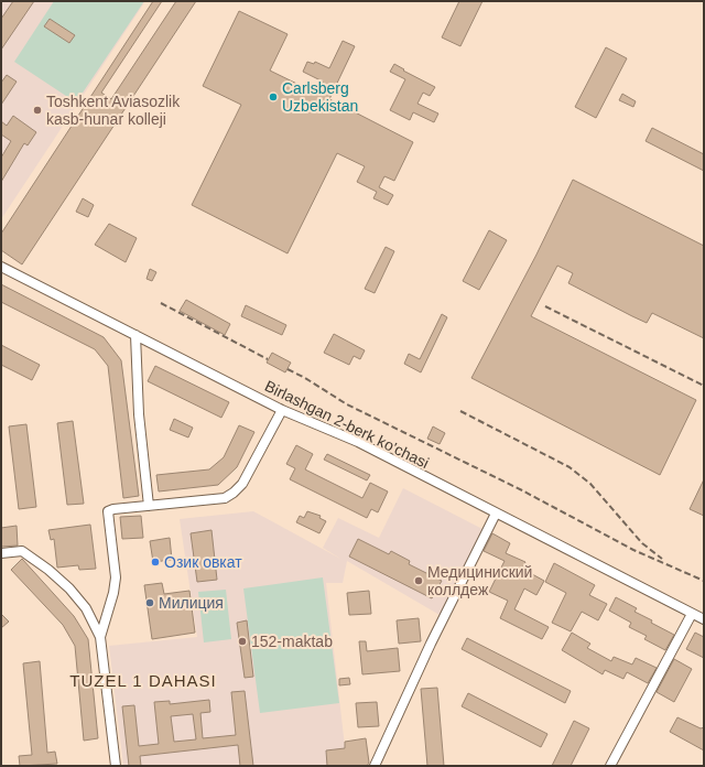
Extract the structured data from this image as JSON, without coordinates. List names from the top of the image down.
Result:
{
  "streets": {
    "street": ["Birlashgan 2-berk ko'chasi"]
  },
  "districts": ["TUZEL 1 DAHASI"],
  "places": [
    "Carlsberg Uzbekistan",
    "Toshkent Aviasozlik kasb-hunar kolleji",
    "Озик овкат",
    "Медициниский коллдеж",
    "Милиция",
    "152-maktab"
  ]
}
